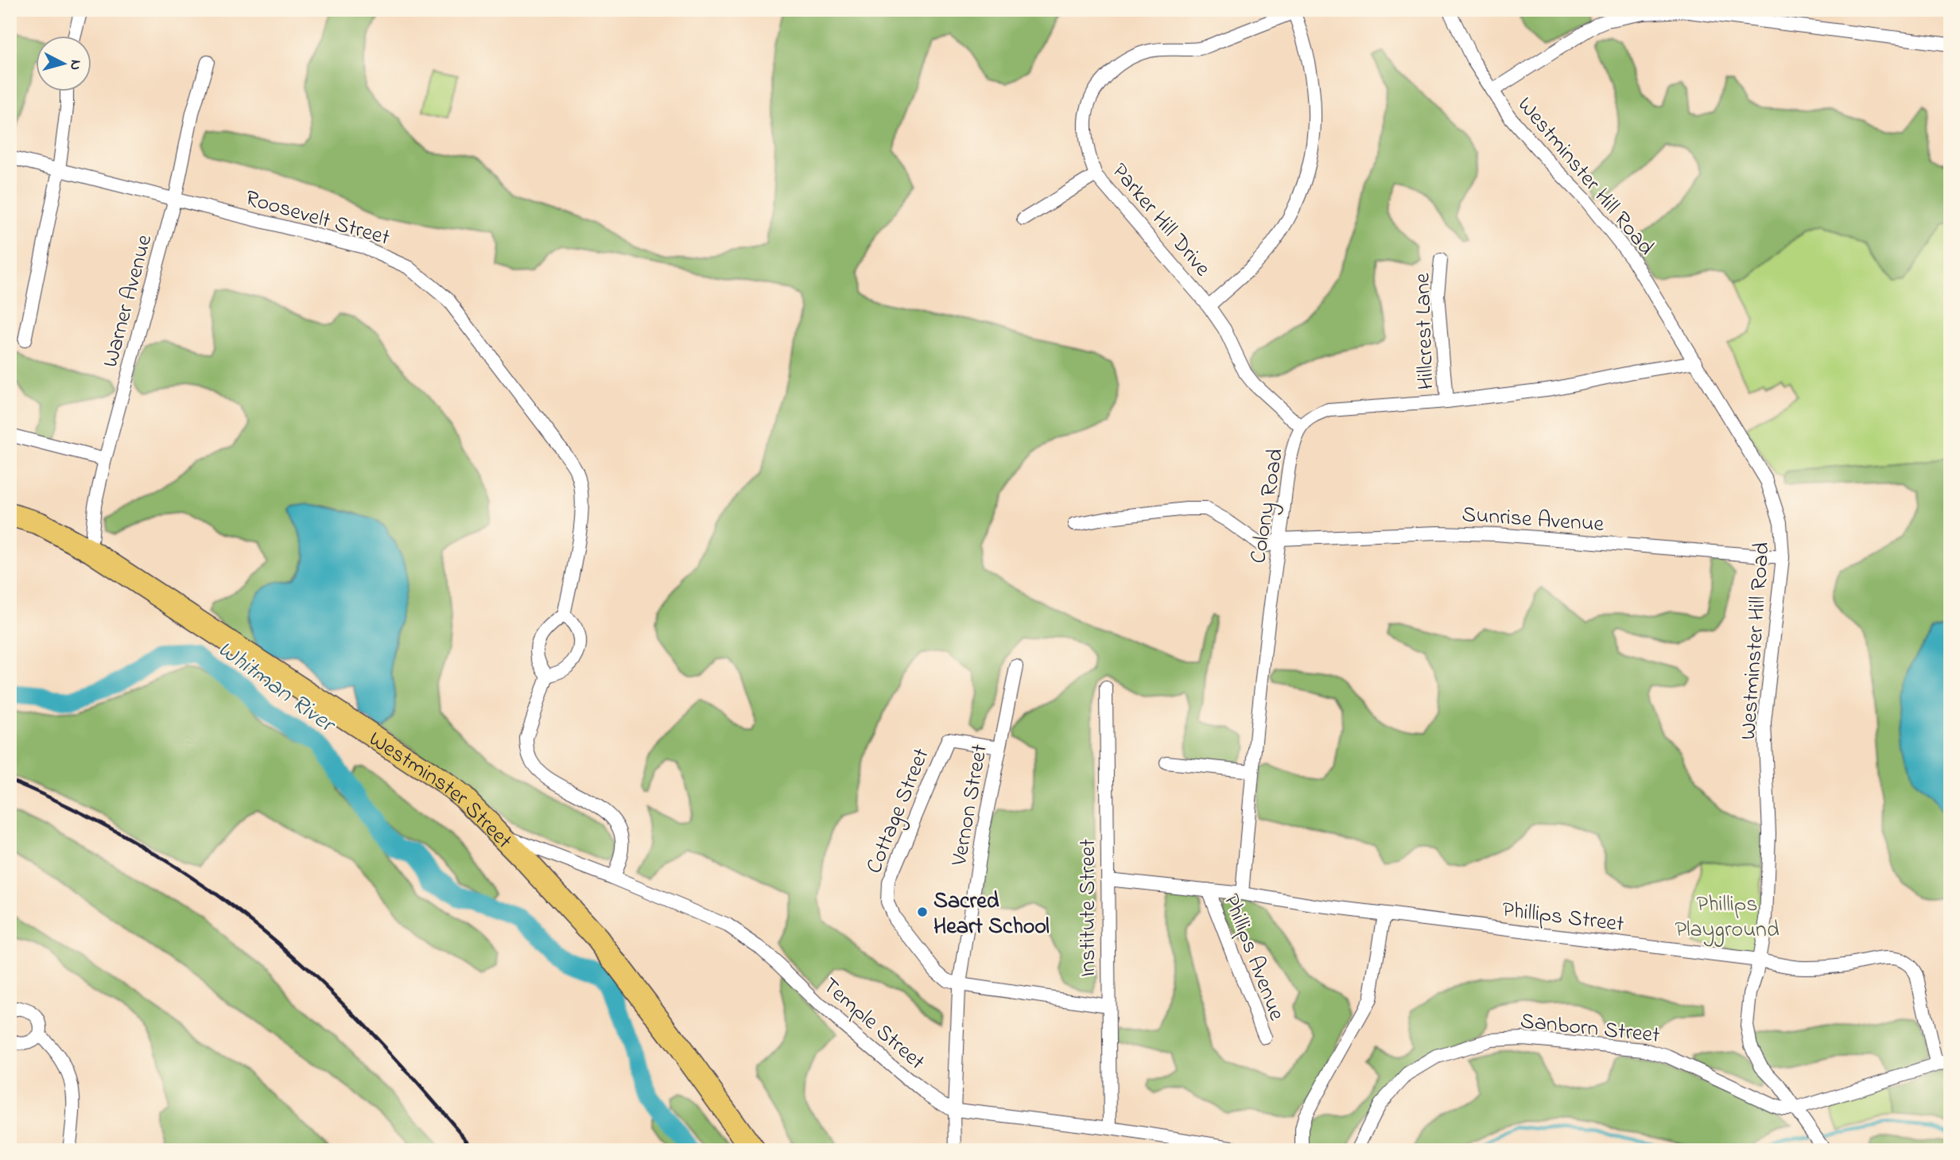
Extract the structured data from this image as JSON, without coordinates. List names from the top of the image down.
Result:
{
  "streets": {
    "highway": ["Westminster Street"],
    "street": [
      "Westminster Hill Road",
      "Roosevelt Street",
      "Parker Hill Drive",
      "Warner Avenue",
      "Hillcrest Lane",
      "Colony Road",
      "Sunrise Avenue",
      "Vernon Street",
      "Cottage Street",
      "Institute Street",
      "Phillips Street",
      "Phillips Avenue",
      "Temple Street",
      "Sanborn Street"
    ]
  },
  "crossings": [
    ["Westminster Hill Road", "Colony Road"],
    ["Westminster Hill Road", "Sunrise Avenue"],
    ["Westminster Hill Road", "Phillips Street"],
    ["Westminster Hill Road", "Sanborn Street"],
    ["Roosevelt Street", "Warner Avenue"],
    ["Parker Hill Drive", "Colony Road"],
    ["Warner Avenue", "Westminster Street"],
    ["Hillcrest Lane", "Colony Road"],
    ["Colony Road", "Sunrise Avenue"],
    ["Colony Road", "Phillips Street"],
    ["Westminster Street", "Temple Street"],
    ["Vernon Street", "Cottage Street"],
    ["Vernon Street", "Temple Street"],
    ["Cottage Street", "Institute Street"],
    ["Institute Street", "Phillips Street"],
    ["Institute Street", "Temple Street"],
    ["Phillips Street", "Phillips Avenue"],
    ["Phillips Street", "Sanborn Street"]
  ],
  "water": ["Whitman River"],
  "parks": ["Phillips Playground"],
  "places": ["Sacred Heart School"],
  "north": "right"
}
